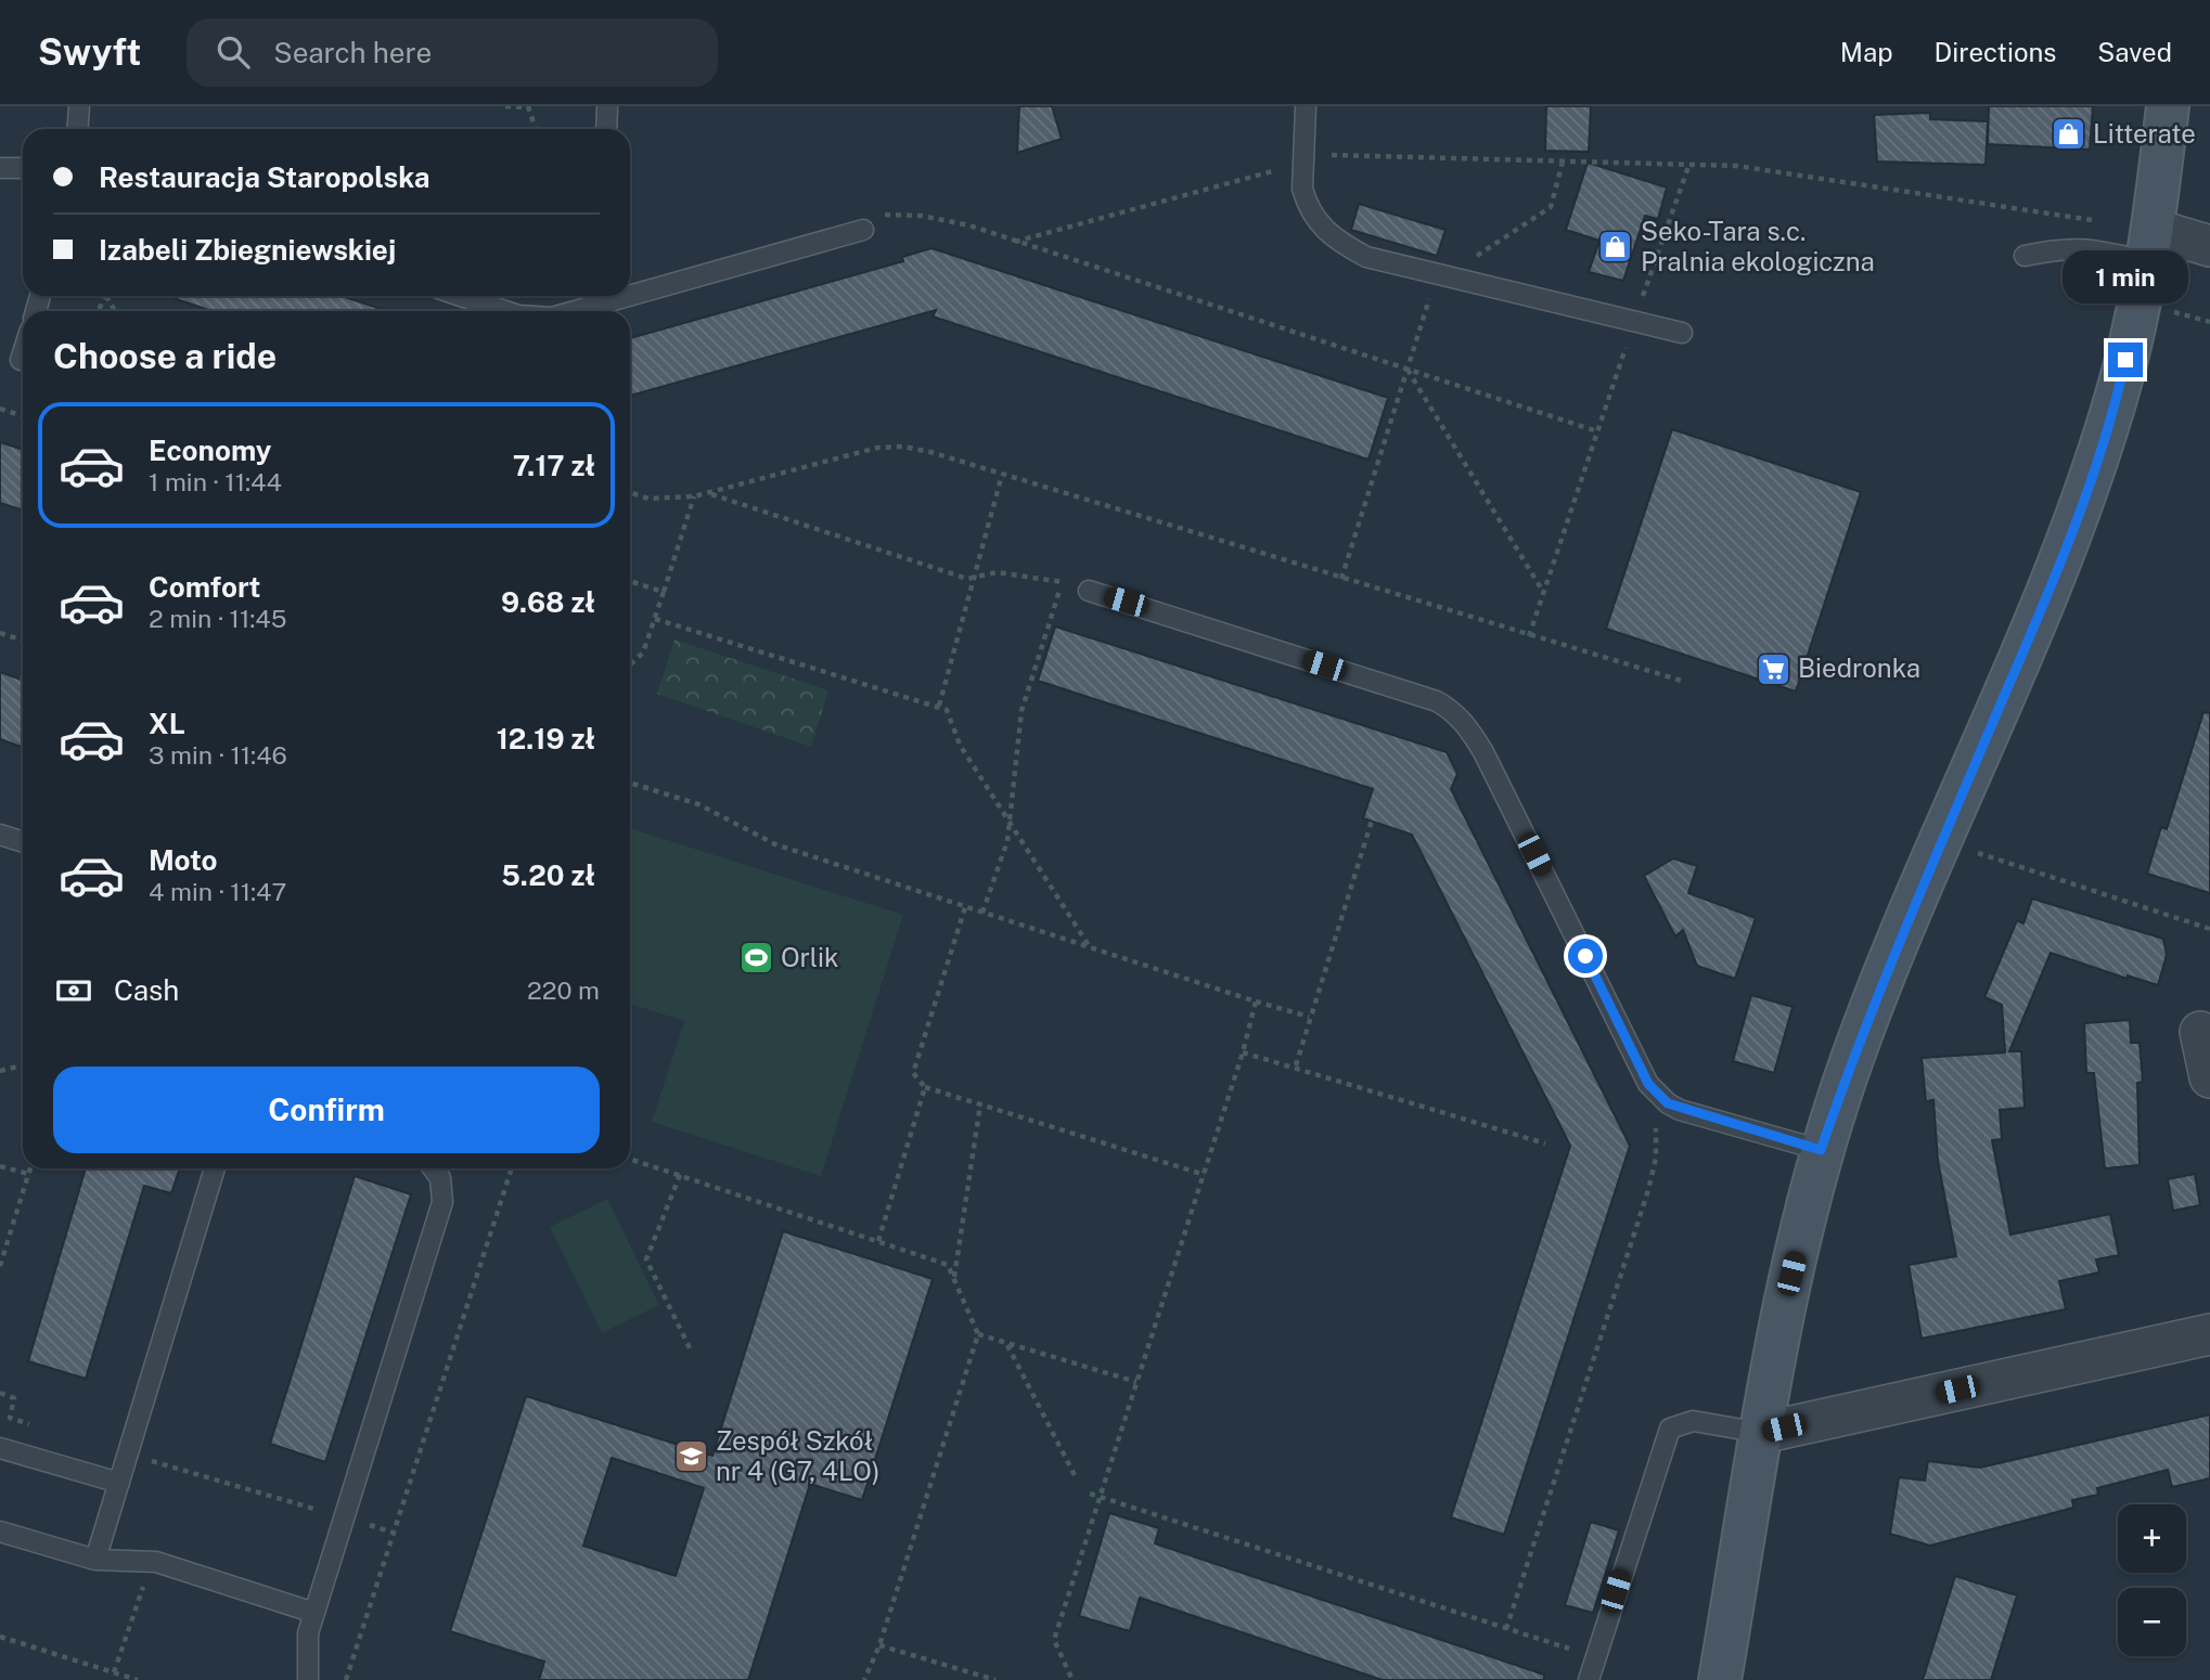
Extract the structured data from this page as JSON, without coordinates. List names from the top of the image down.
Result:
{
  "places": {
    "shop": ["Litterate", "Seko-Tara s.c. Pralnia ekologiczna"],
    "supermarket": ["Biedronka"],
    "sports": ["Orlik"],
    "school or university": ["Zespół Szkół nr 4 (G7, 4LO)"]
  },
  "page": {
    "header": "Swyft",
    "search": "Search here",
    "nav": ["Map", "Directions", "Saved"],
    "banner": ["Restauracja Staropolska", "Izabeli Zbiegniewskiej"],
    "bubble": "1 min",
    "heading": "Choose a ride",
    "list": [
      {
        "name": "Economy",
        "note": "1 min · 11:44",
        "value": "7.17 zł"
      },
      {
        "name": "Comfort",
        "note": "2 min · 11:45",
        "value": "9.68 zł"
      },
      {
        "name": "XL",
        "note": "3 min · 11:46",
        "value": "12.19 zł"
      },
      {
        "name": "Moto",
        "note": "4 min · 11:47",
        "value": "5.20 zł"
      }
    ],
    "pay": ["Cash", "220 m"],
    "buttons": "Confirm",
    "map_buttons": ["+", "−"]
  }
}
